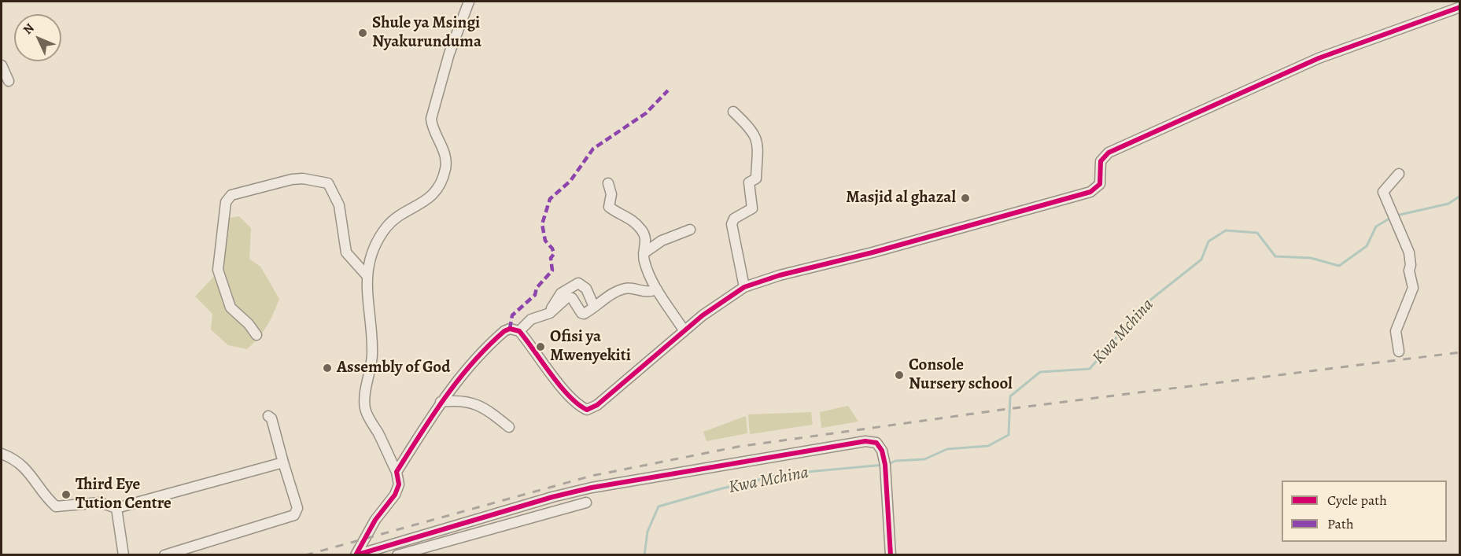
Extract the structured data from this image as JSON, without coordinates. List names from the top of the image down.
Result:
{
  "water": ["Kwa Mchina"],
  "places": [
    "Shule ya Msingi Nyakurunduma",
    "Masjid al ghazal",
    "Ofisi ya Mwenyekiti",
    "Assembly of God",
    "Console Nursery school",
    "Third Eye Tution Centre"
  ],
  "legend": ["Cycle path", "Path"],
  "north": "top left"
}
